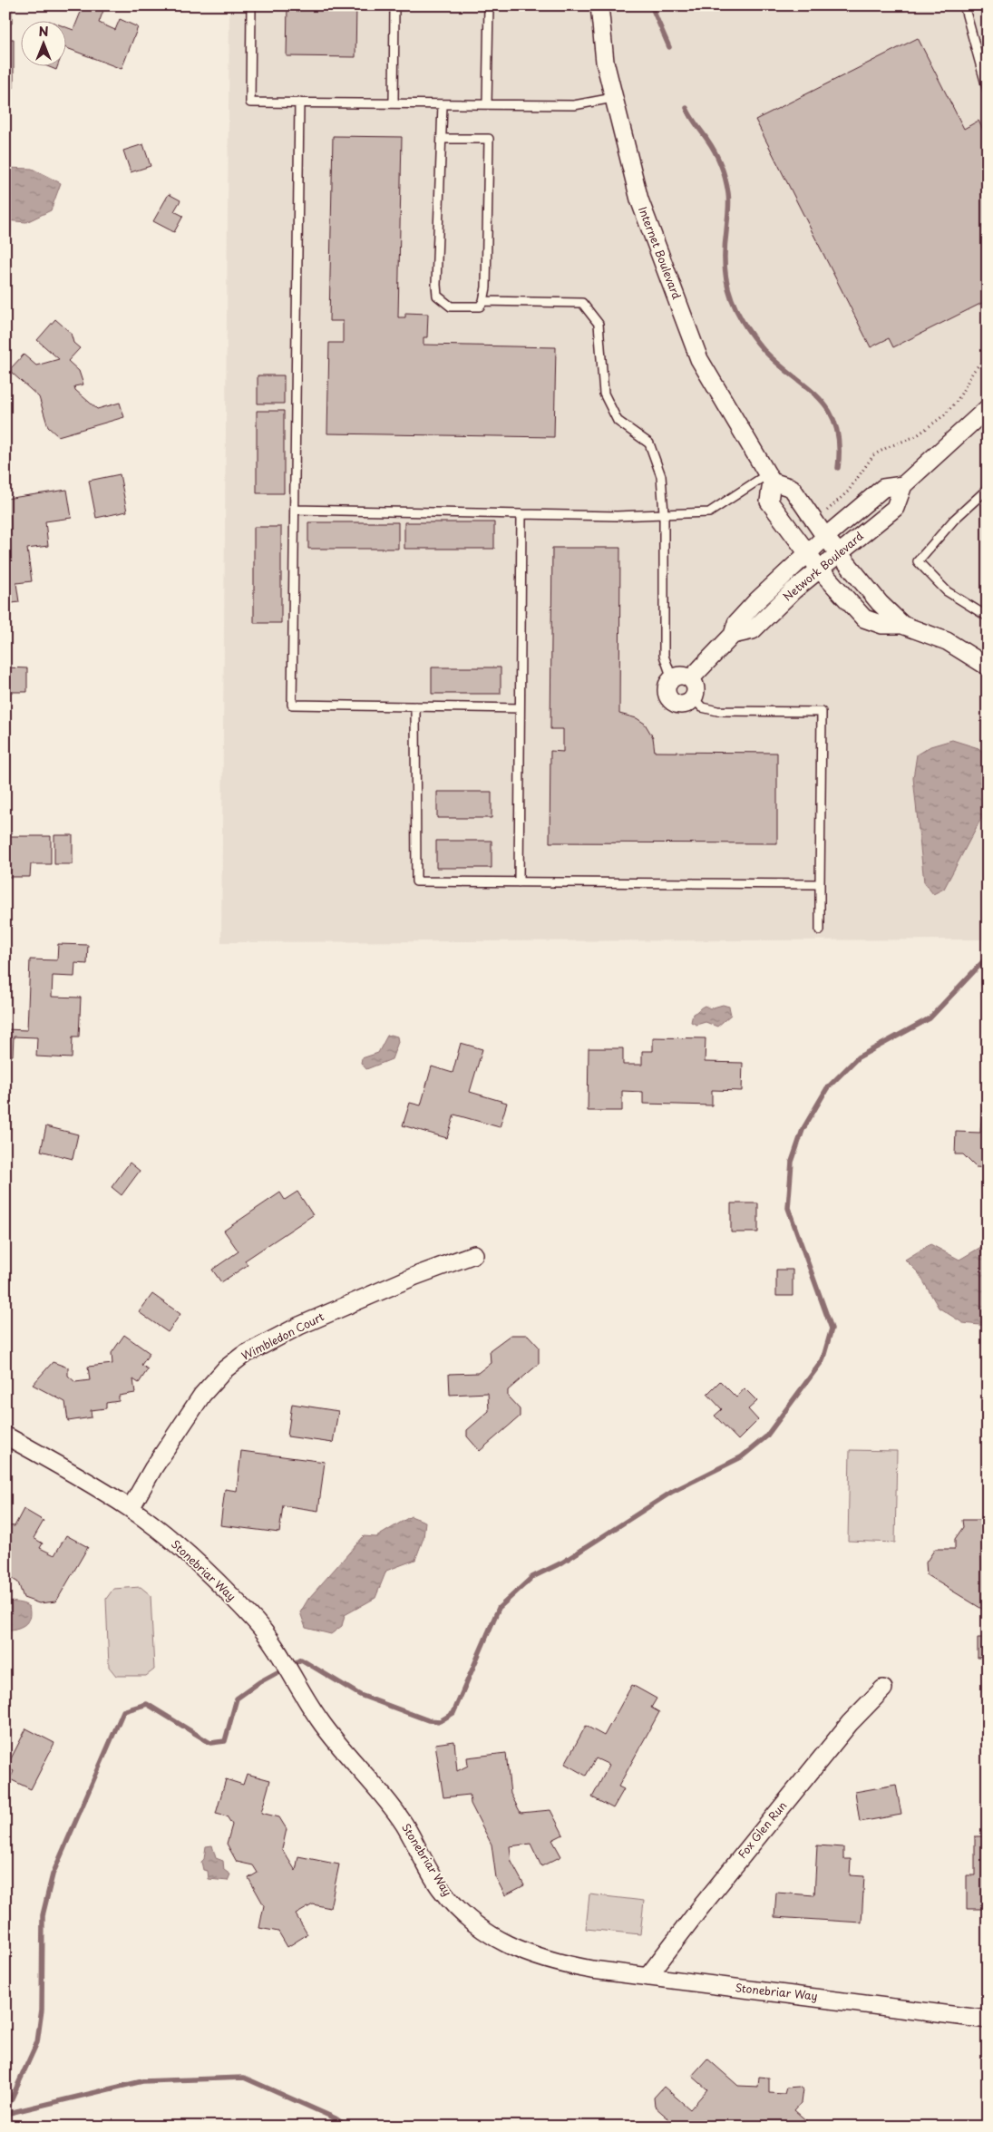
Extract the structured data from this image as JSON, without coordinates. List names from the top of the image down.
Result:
{
  "streets": {
    "street": [
      "Internet Boulevard",
      "Network Boulevard",
      "Wimbledon Court",
      "Stonebriar Way",
      "Fox Glen Run"
    ]
  },
  "crossings": [
    ["Wimbledon Court", "Stonebriar Way"],
    ["Stonebriar Way", "Fox Glen Run"]
  ],
  "north": "top"
}
